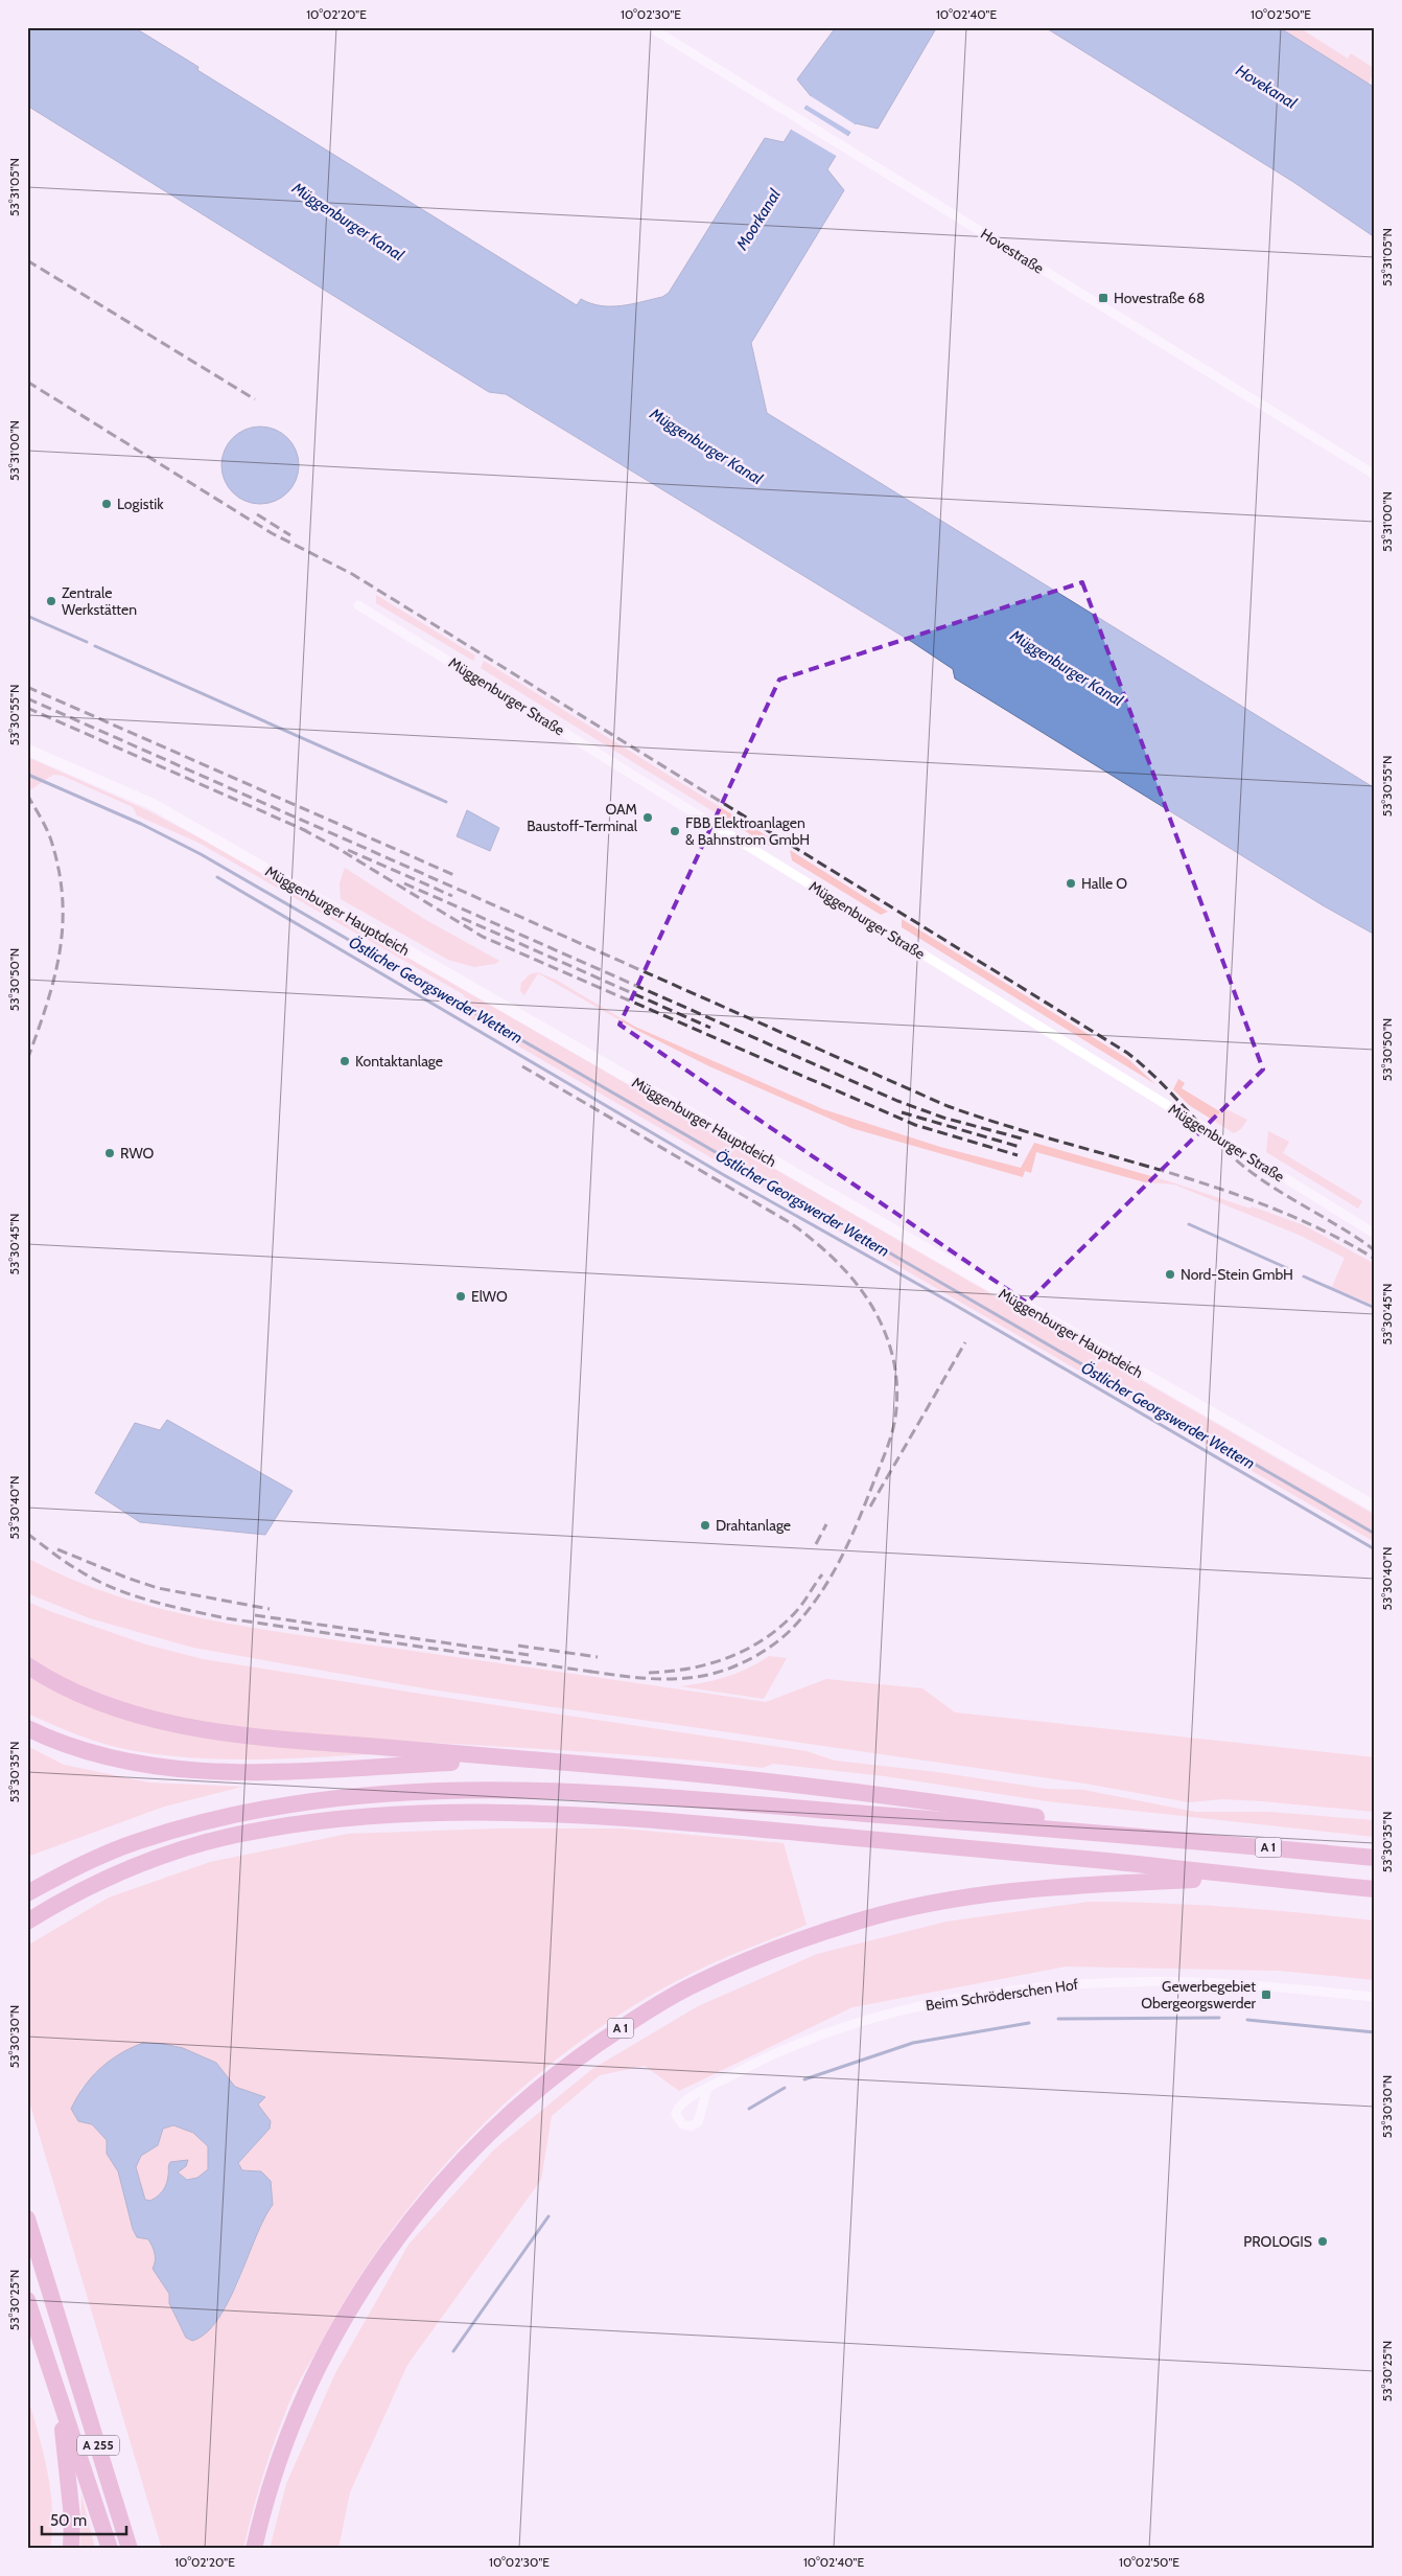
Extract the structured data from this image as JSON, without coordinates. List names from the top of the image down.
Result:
{
  "streets": {
    "highway": ["A 1", "A 255"],
    "street": [
      "Hovestraße",
      "Müggenburger Straße",
      "Müggenburger Hauptdeich",
      "Beim Schröderschen Hof"
    ]
  },
  "water": [
    "Hovekanal",
    "Moorkanal",
    "Müggenburger Kanal",
    "Östlicher Georgswerder Wettern"
  ],
  "places": {
    "transit": ["Hovestraße 68", "Gewerbegebiet Obergeorgswerder"],
    "other": [
      "Logistik",
      "Zentrale Werkstätten",
      "OAM Baustoff-Terminal",
      "FBB Elektroanlagen & Bahnstrom GmbH",
      "Halle O",
      "Kontaktanlage",
      "RWO",
      "Nord-Stein GmbH",
      "ElWO",
      "Drahtanlage",
      "PROLOGIS"
    ]
  },
  "scale_bar": "50 m",
  "coordinates": [
    "10°02'20\"E",
    "10°02'30\"E",
    "10°02'40\"E",
    "10°02'50\"E",
    "53°31'05\"N",
    "53°31'00\"N",
    "53°30'55\"N",
    "53°30'50\"N",
    "53°30'45\"N",
    "53°30'40\"N",
    "53°30'35\"N",
    "53°30'30\"N",
    "53°30'25\"N"
  ]
}
